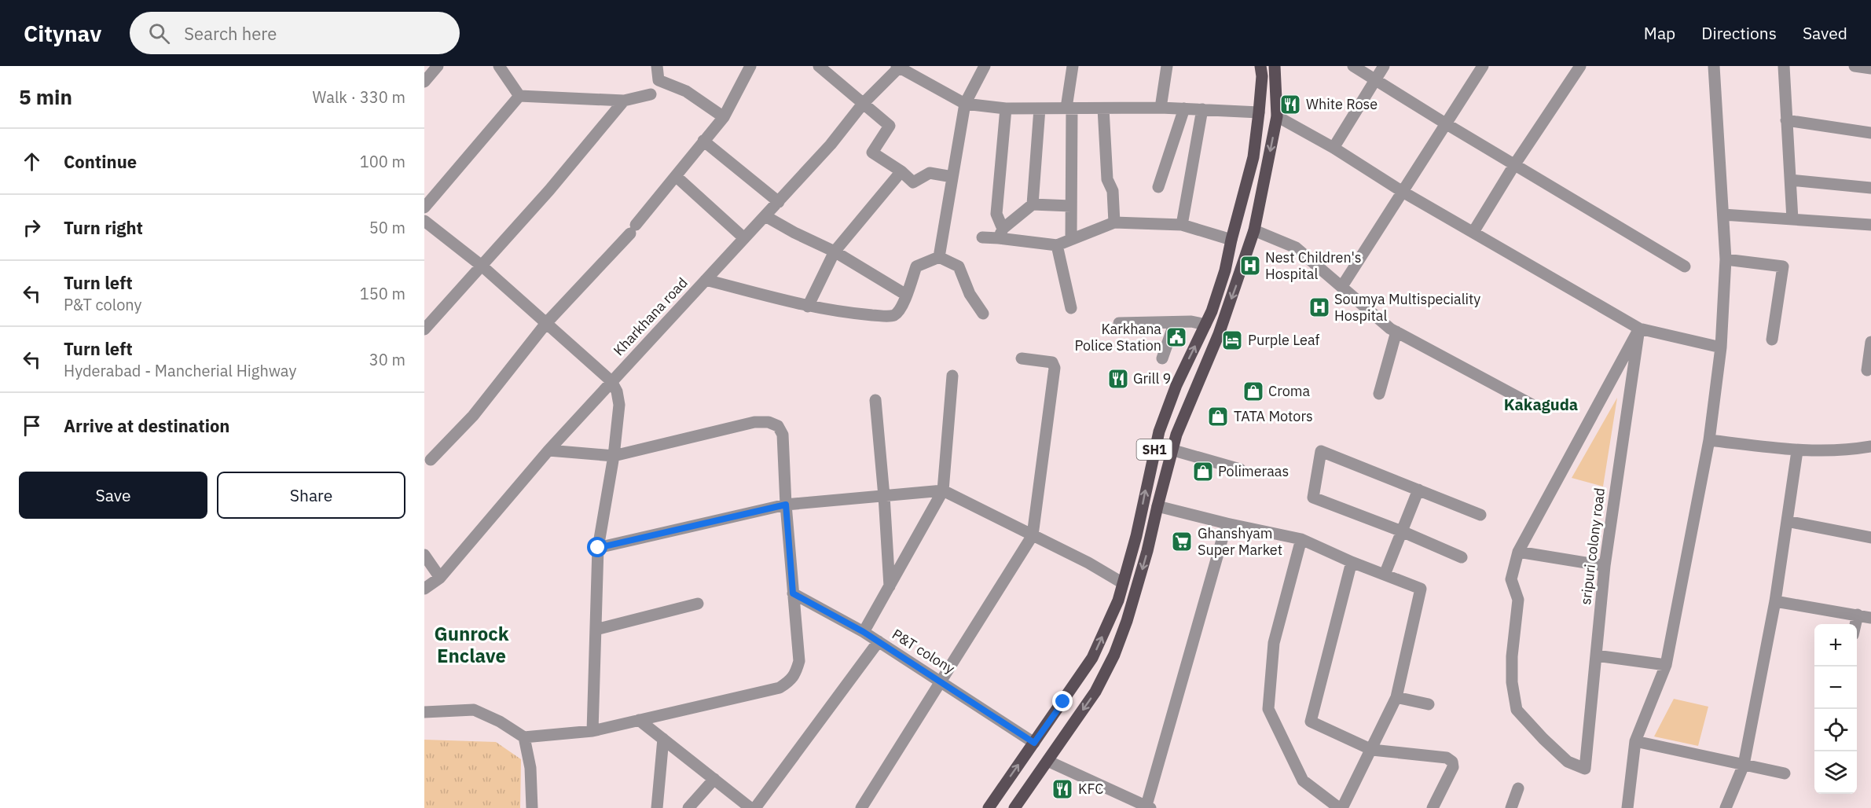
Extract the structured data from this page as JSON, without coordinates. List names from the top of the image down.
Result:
{
  "streets": {
    "main road": ["SH1"],
    "street": ["Kharkhana road", "sripuri colony road", "P&T colony"]
  },
  "crossings": [
    ["SH1", "P&T colony"]
  ],
  "districts": ["Kakaguda", "Gunrock Enclave"],
  "places": {
    "restaurant": ["White Rose", "Grill 9", "KFC"],
    "hospital": ["Nest Children's Hospital", "Soumya Multispeciality Hospital"],
    "public building": ["Karkhana Police Station"],
    "hotel": ["Purple Leaf"],
    "shop": ["Croma", "TATA Motors", "Polimeraas"],
    "supermarket": ["Ghanshyam Super Market"]
  },
  "page": {
    "header": "Citynav",
    "search": "Search here",
    "nav": ["Map", "Directions", "Saved"],
    "heading": ["5 min", "Walk · 330 m"],
    "list": [
      ["Continue", "100 m"],
      ["Turn right", "50 m"],
      ["Turn left", "P&T colony", "150 m"],
      ["Turn left", "Hyderabad - Mancherial Highway", "30 m"],
      "Arrive at destination"
    ],
    "buttons": ["Save", "Share"],
    "map_buttons": ["+", "−"]
  }
}
